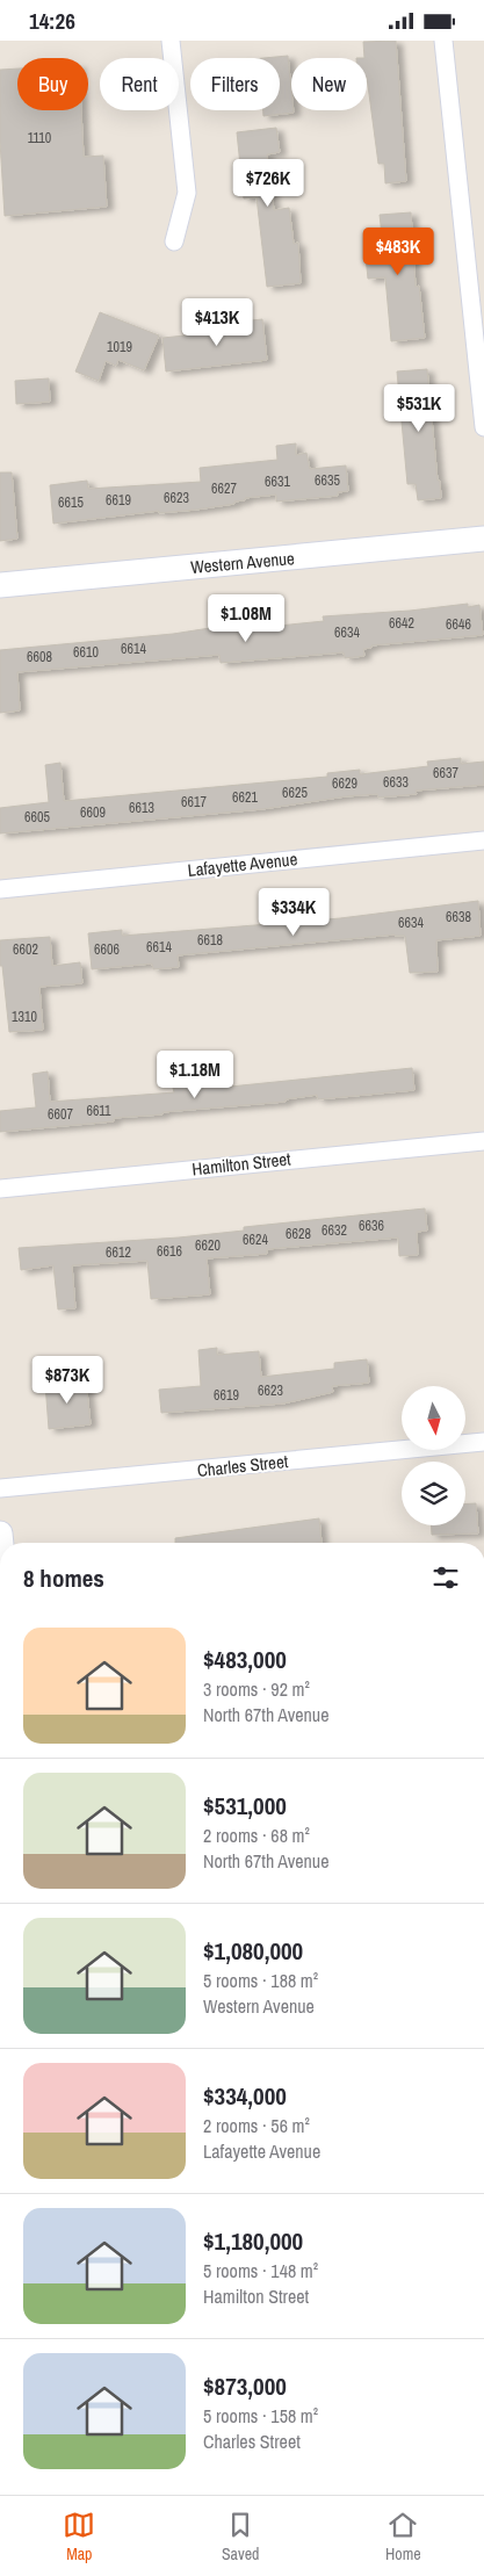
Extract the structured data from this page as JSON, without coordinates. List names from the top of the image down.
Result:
{
  "streets": {
    "street": [
      "Western Avenue",
      "Lafayette Avenue",
      "Hamilton Street",
      "Charles Street"
    ]
  },
  "house_numbers": [
    "1110",
    "1019",
    "6635",
    "6631",
    "6627",
    "6623",
    "6619",
    "6615",
    "6642",
    "6646",
    "6634",
    "6614",
    "6610",
    "6608",
    "6637",
    "6633",
    "6629",
    "6625",
    "6621",
    "6617",
    "6613",
    "6609",
    "6605",
    "6638",
    "6634",
    "6618",
    "6614",
    "6602",
    "6606",
    "1310",
    "6611",
    "6607",
    "6636",
    "6632",
    "6628",
    "6624",
    "6620",
    "6616",
    "6612",
    "6623",
    "6619"
  ],
  "north": "bottom",
  "page": {
    "status": "14:26",
    "chip": [
      "Buy",
      "Rent",
      "Filters",
      "New"
    ],
    "price": [
      "$726K",
      "$483K",
      "$413K",
      "$531K",
      "$1.08M",
      "$334K",
      "$1.18M",
      "$873K"
    ],
    "heading": "8 homes",
    "list": [
      {
        "name": "$483,000",
        "note": "3 rooms · 92 m² · North 67th Avenue"
      },
      {
        "name": "$531,000",
        "note": "2 rooms · 68 m² · North 67th Avenue"
      },
      {
        "name": "$1,080,000",
        "note": "5 rooms · 188 m² · Western Avenue"
      },
      {
        "name": "$334,000",
        "note": "2 rooms · 56 m² · Lafayette Avenue"
      },
      {
        "name": "$1,180,000",
        "note": "5 rooms · 148 m² · Hamilton Street"
      },
      {
        "name": "$873,000",
        "note": "5 rooms · 158 m² · Charles Street"
      }
    ],
    "tabs": ["Map", "Saved", "Home"]
  }
}
